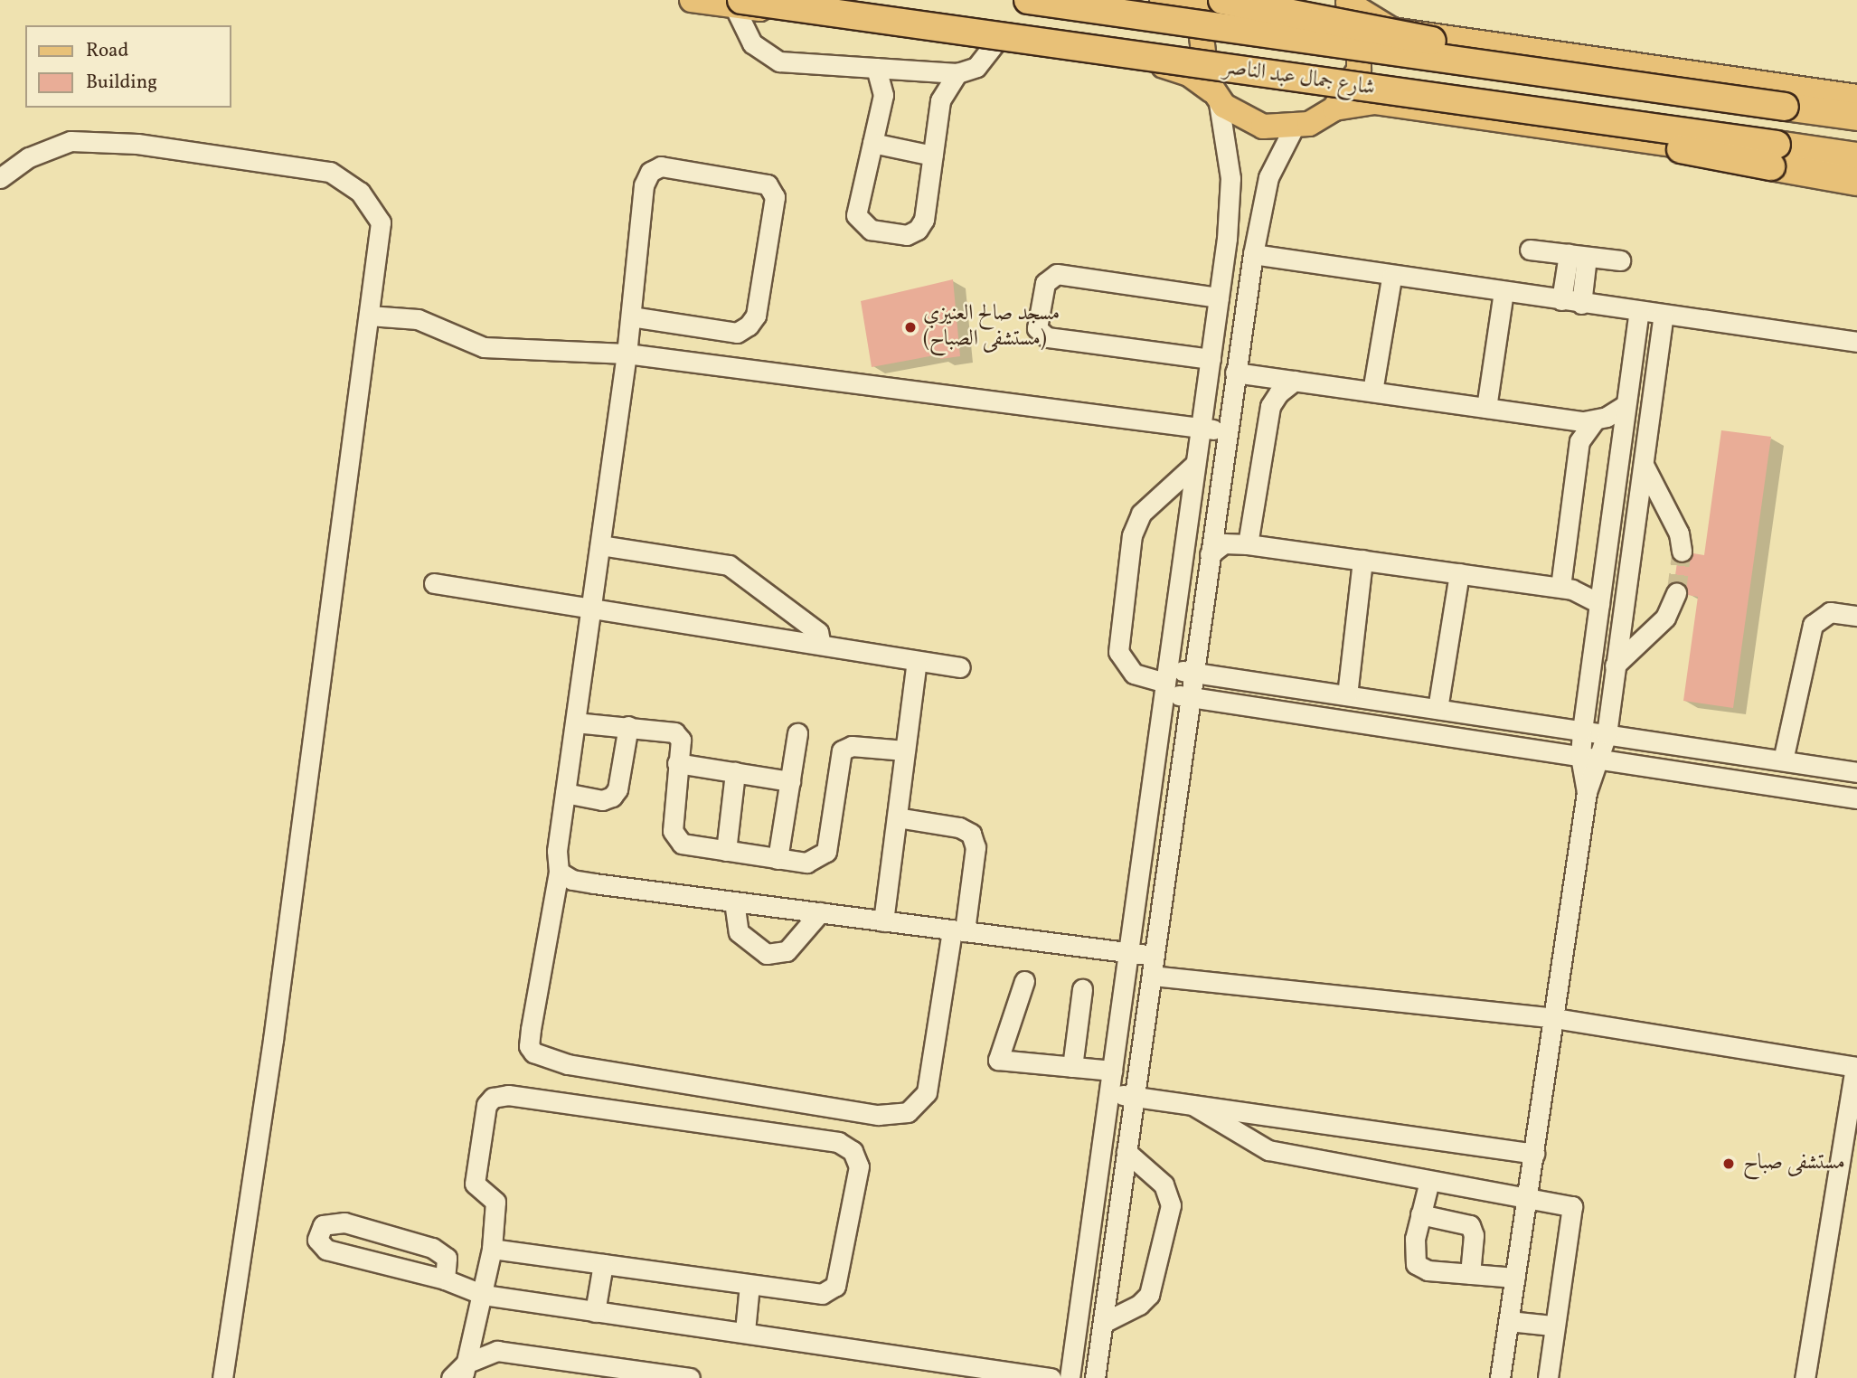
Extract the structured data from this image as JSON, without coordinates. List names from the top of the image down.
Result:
{
  "streets": {
    "highway": ["شارع جمال عبد الناصر"]
  },
  "places": ["مسجد صالح العنيزي (مستشفى الصباح)", "مستشفى صباح"],
  "legend": ["Road", "Building"]
}
